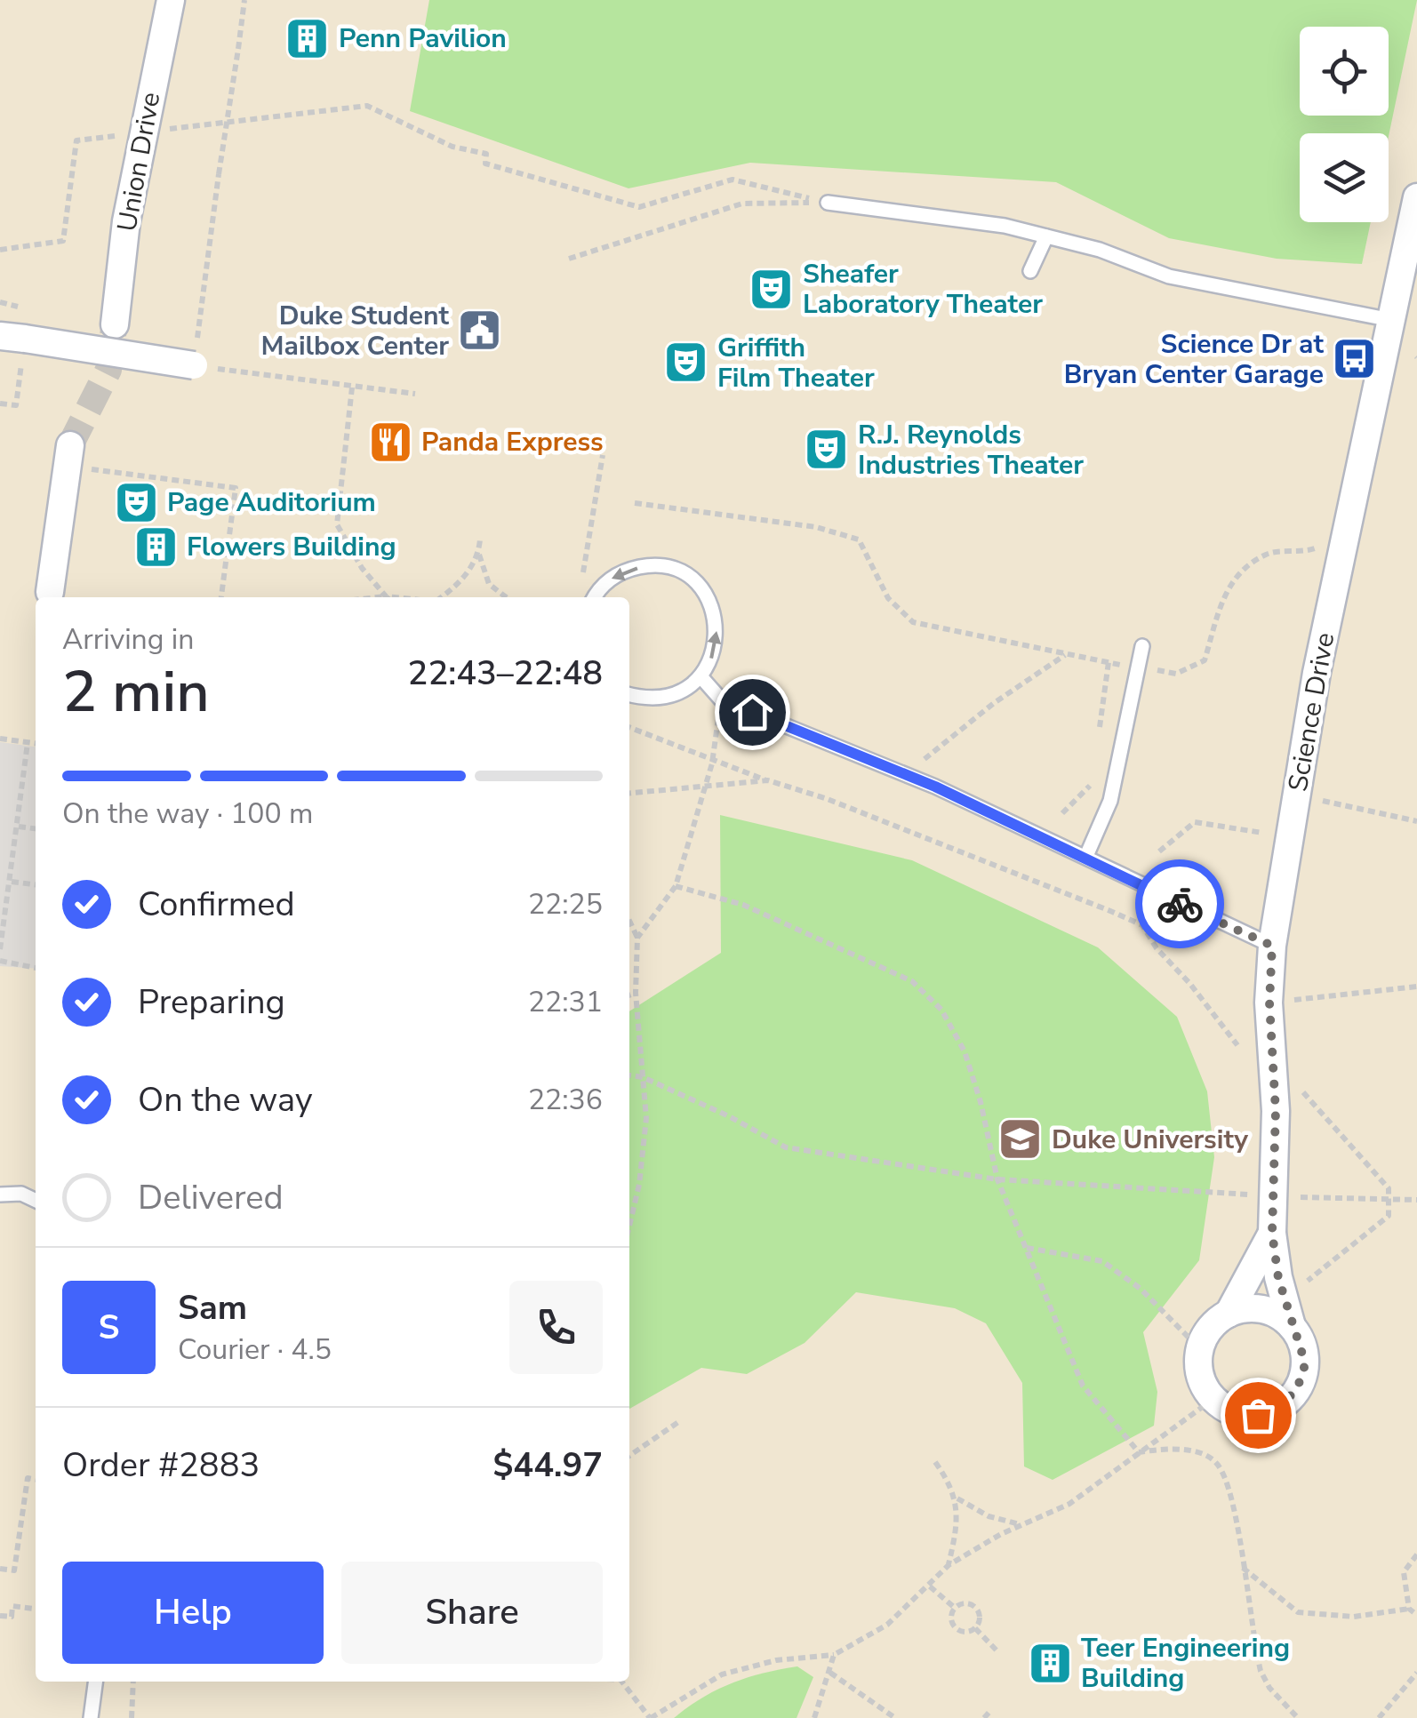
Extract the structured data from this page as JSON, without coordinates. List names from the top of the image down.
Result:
{
  "streets": {
    "street": ["Union Drive", "Science Drive"]
  },
  "places": {
    "building": ["Penn Pavilion", "Flowers Building", "Teer Engineering Building"],
    "theatre": [
      "Sheafer Laboratory Theater",
      "Griffith Film Theater",
      "R.J. Reynolds Industries Theater",
      "Page Auditorium"
    ],
    "public building": ["Duke Student Mailbox Center"],
    "bus stop": ["Science Dr at Bryan Center Garage"],
    "restaurant": ["Panda Express"],
    "school or university": ["Duke University"]
  },
  "page": {
    "heading": ["2 min", "Arriving in", "22:43–22:48"],
    "panel": [
      "Sam",
      "Courier · 4.5",
      "Order #2883",
      "$44.97"
    ],
    "bar": "On the way · 100 m",
    "list": [
      ["Confirmed", "22:25"],
      ["Preparing", "22:31"],
      ["On the way", "22:36"],
      "Delivered"
    ],
    "round": "S",
    "buttons": ["Help", "Share"]
  }
}
